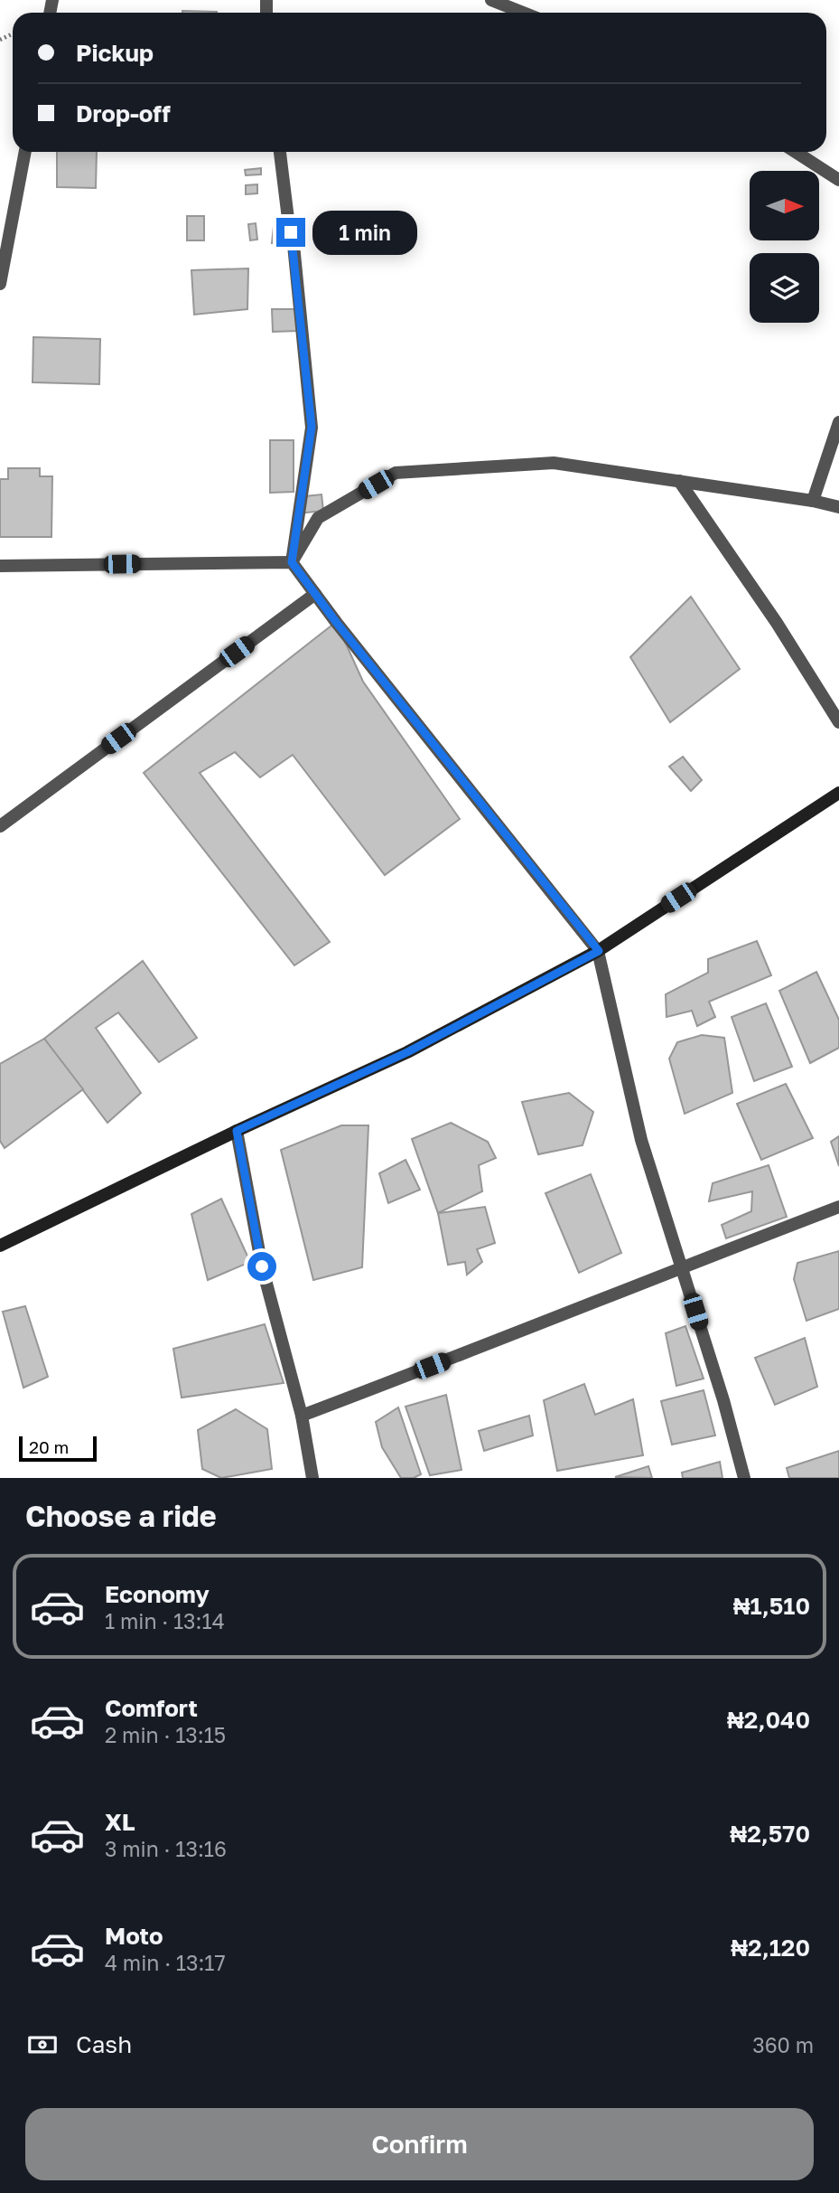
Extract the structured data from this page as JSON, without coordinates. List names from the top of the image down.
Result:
{
  "scale_bar": "20 m",
  "north": "right",
  "page": {
    "banner": ["Pickup", "Drop-off"],
    "bubble": "1 min",
    "scale": "20 m",
    "heading": "Choose a ride",
    "list": [
      {
        "name": "Economy",
        "note": "1 min · 13:14",
        "value": "₦1,510"
      },
      {
        "name": "Comfort",
        "note": "2 min · 13:15",
        "value": "₦2,040"
      },
      {
        "name": "XL",
        "note": "3 min · 13:16",
        "value": "₦2,570"
      },
      {
        "name": "Moto",
        "note": "4 min · 13:17",
        "value": "₦2,120"
      }
    ],
    "pay": ["Cash", "360 m"],
    "buttons": "Confirm"
  }
}
